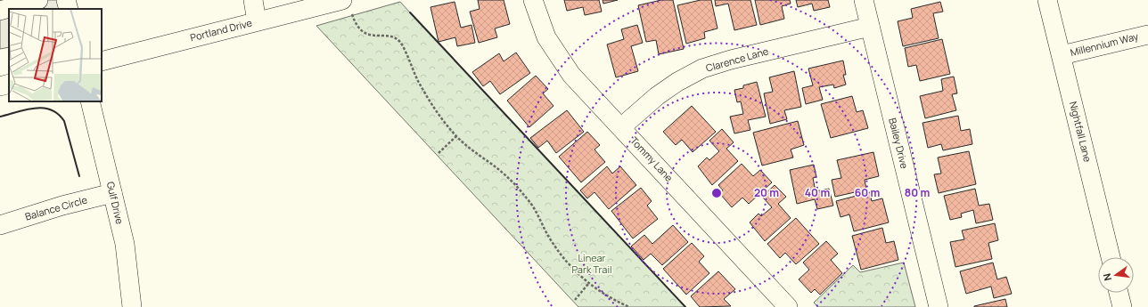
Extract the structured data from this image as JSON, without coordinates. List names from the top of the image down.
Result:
{
  "streets": {
    "street": [
      "Portland Drive",
      "Millennium Way",
      "Clarence Lane",
      "Nightfall Lane",
      "Bailey Drive",
      "Tommy Lane",
      "Gulf Drive",
      "Balance Circle"
    ]
  },
  "crossings": [
    ["Millennium Way", "Nightfall Lane"],
    ["Clarence Lane", "Bailey Drive"],
    ["Clarence Lane", "Tommy Lane"],
    ["Gulf Drive", "Balance Circle"]
  ],
  "parks": ["Linear Park Trail"],
  "north": "left",
  "rings": [
    "20 m",
    "40 m",
    "60 m",
    "80 m"
  ]
}
